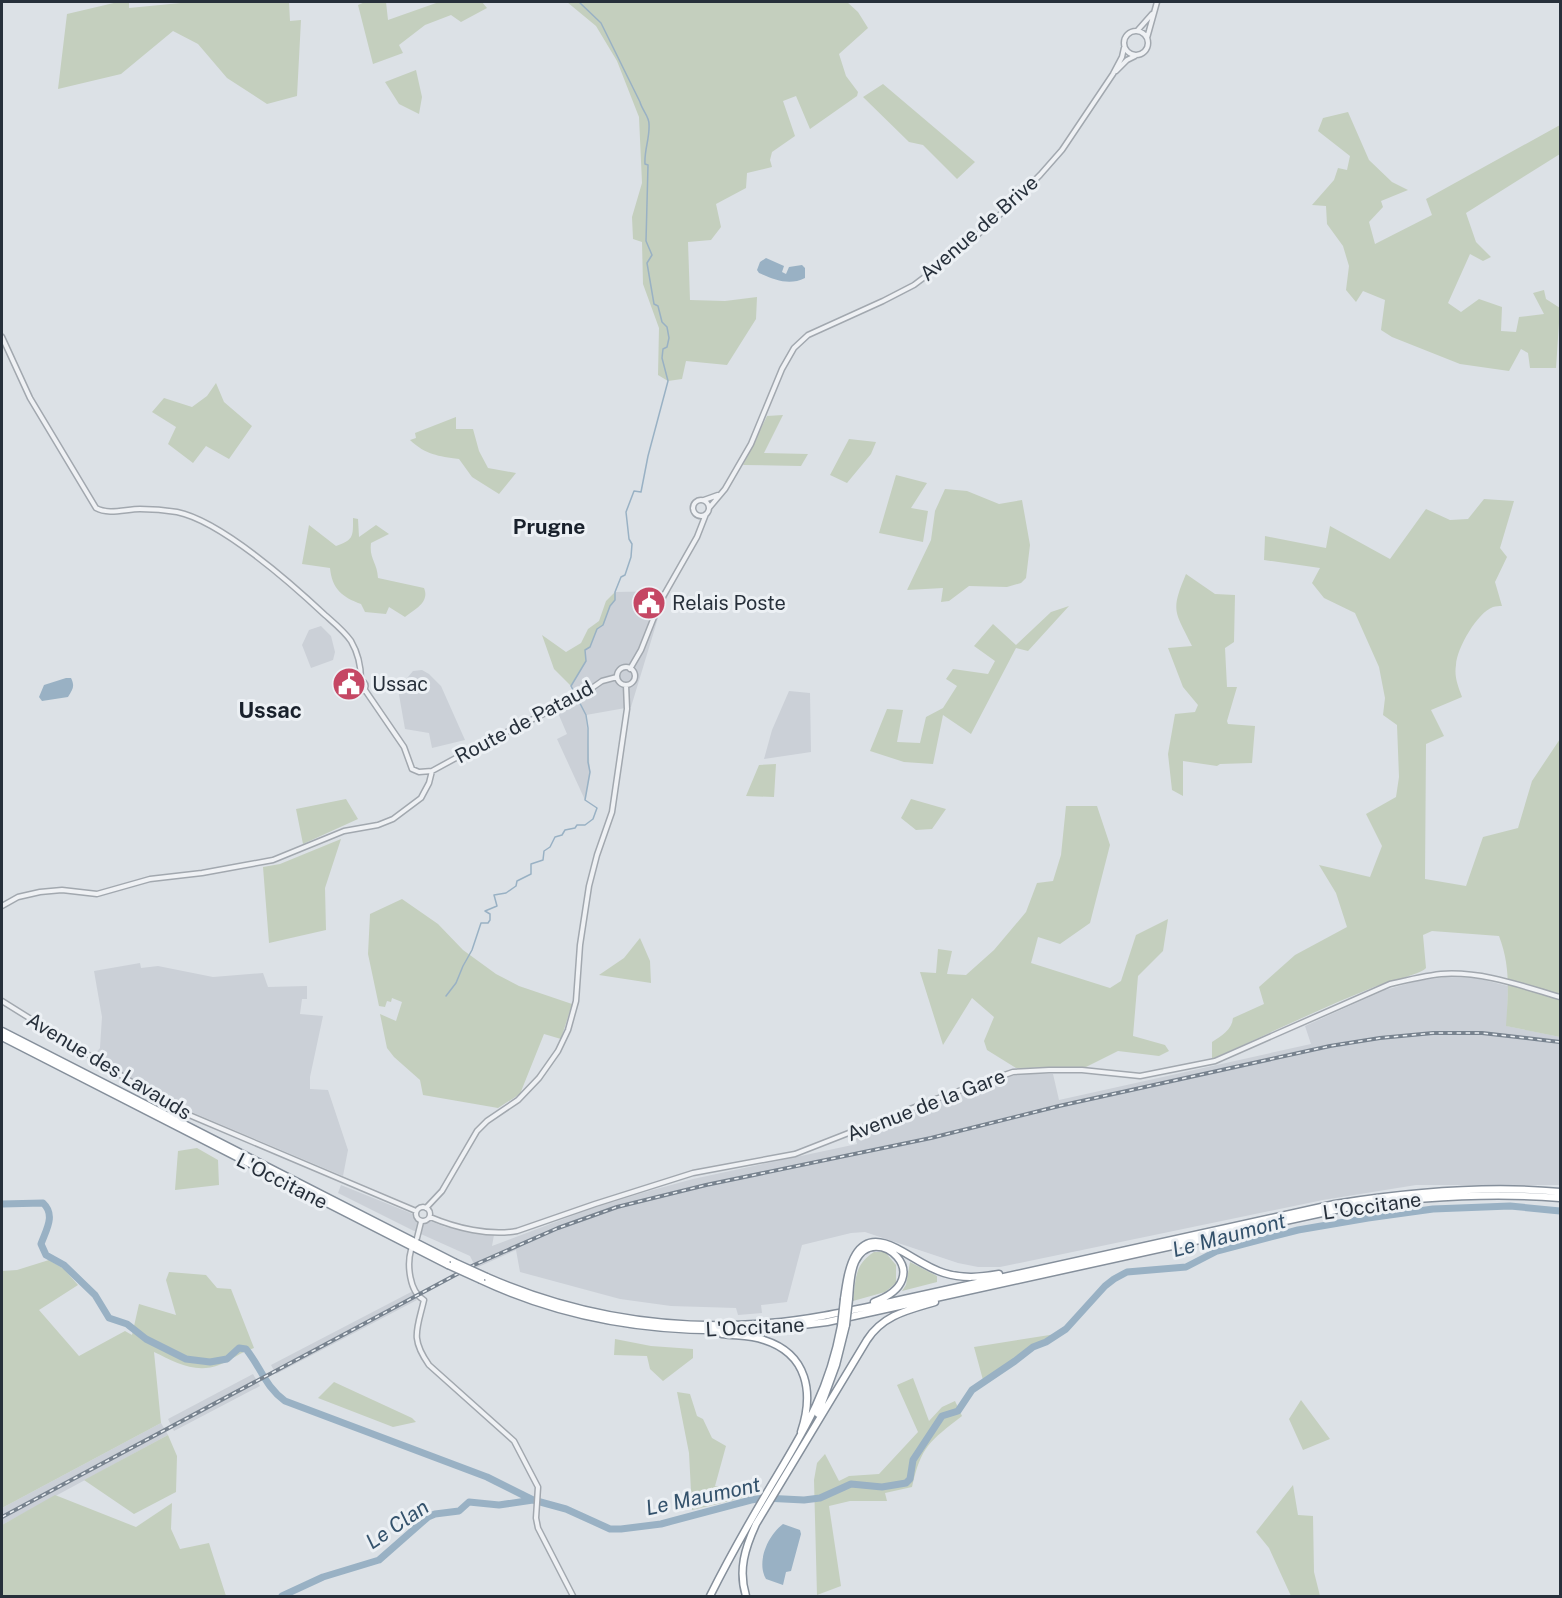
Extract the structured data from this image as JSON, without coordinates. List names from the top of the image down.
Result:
{
  "streets": {
    "highway": ["L'Occitane"],
    "street": [
      "Avenue de Brive",
      "Route de Pataud",
      "Avenue des Lavauds",
      "Avenue de la Gare"
    ]
  },
  "crossings": [
    ["Avenue des Lavauds", "Avenue de la Gare"]
  ],
  "districts": ["Prugne", "Ussac"],
  "water": ["Le Maumont", "Le Clan"],
  "places": {
    "public building": ["Relais Poste", "Ussac"]
  }
}
